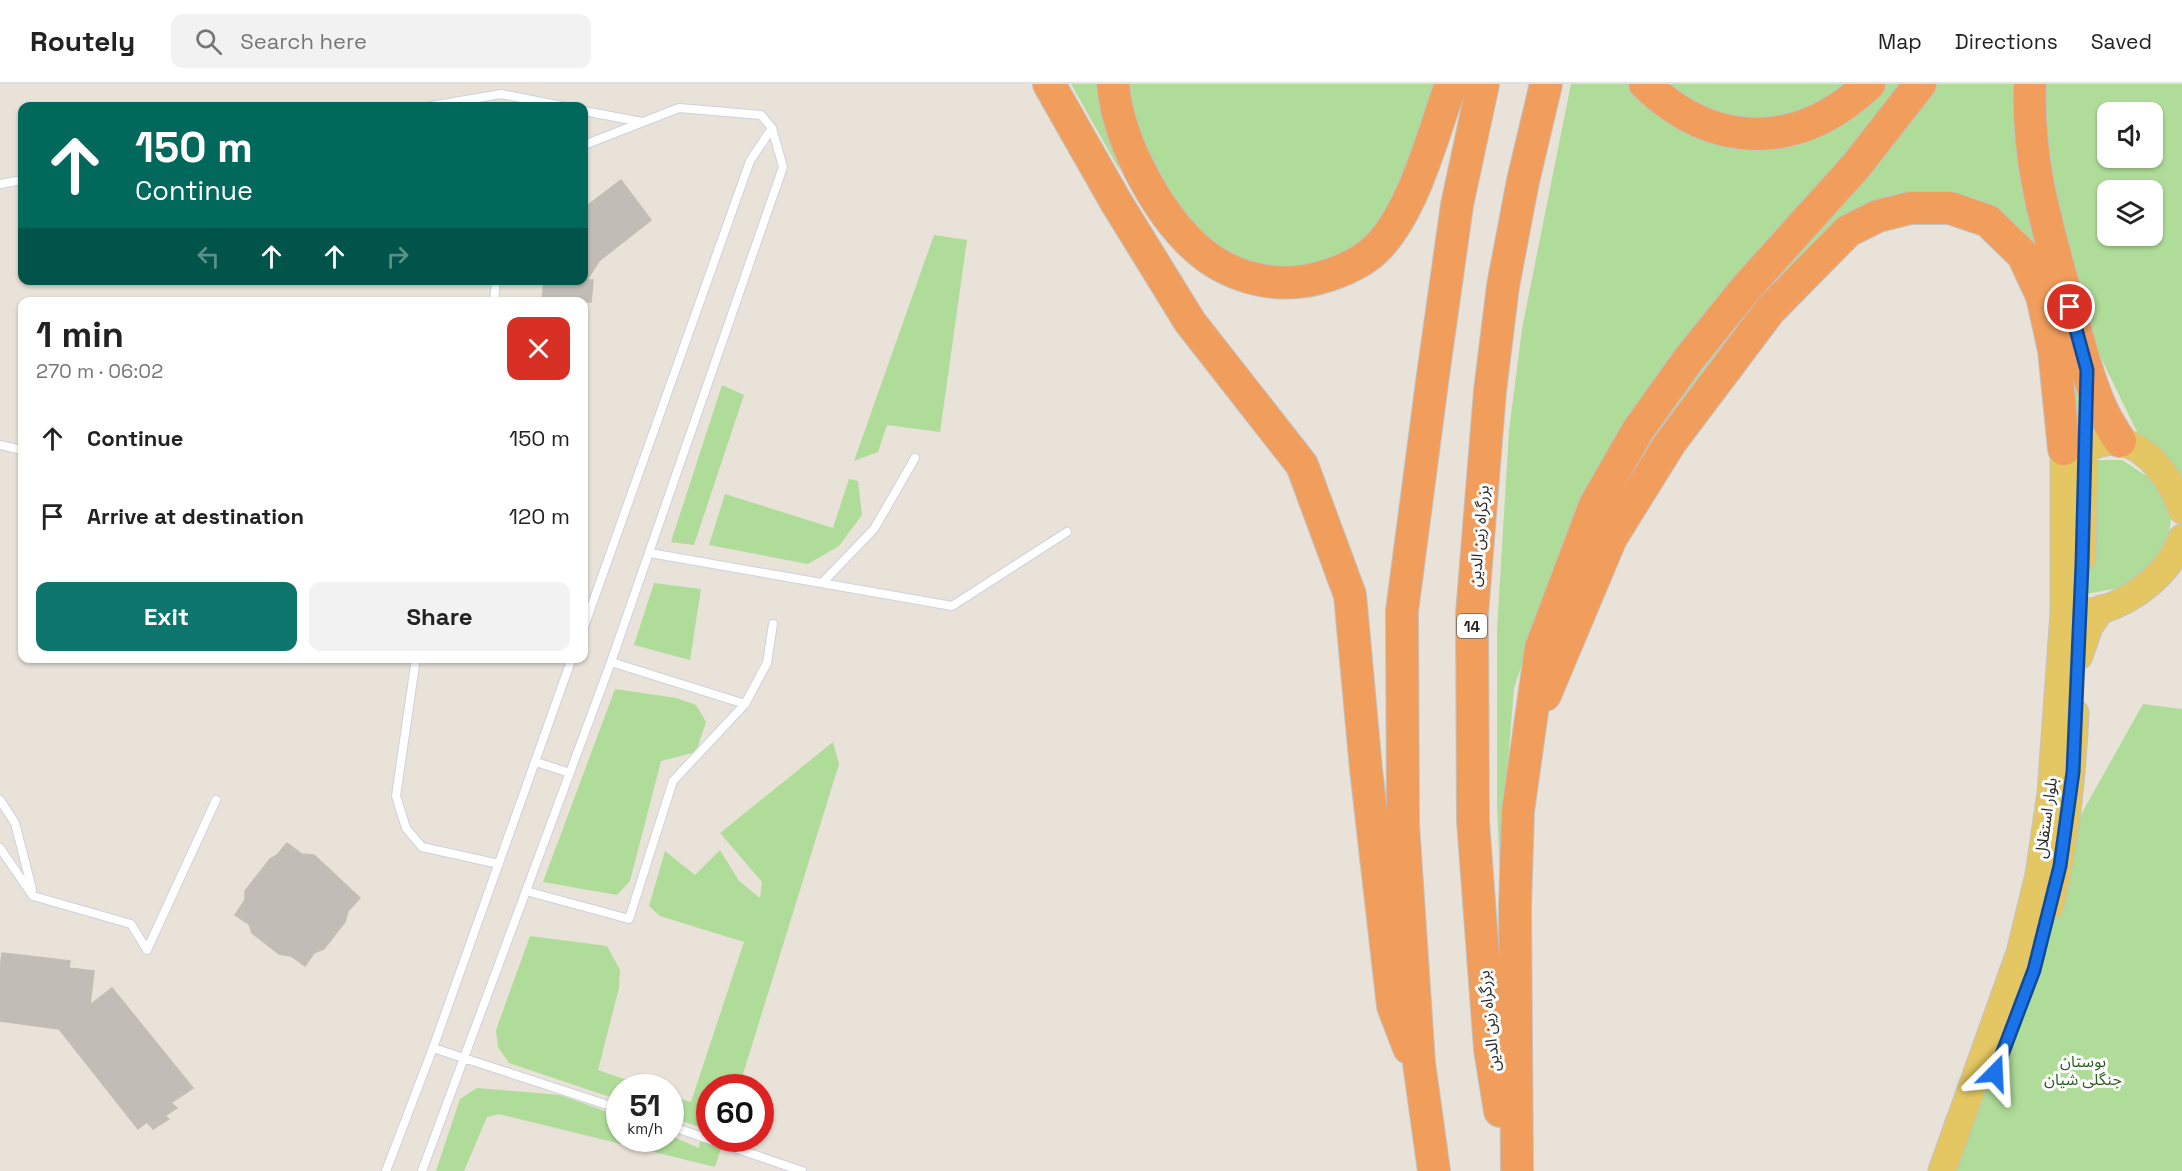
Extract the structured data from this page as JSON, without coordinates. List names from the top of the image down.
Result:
{
  "streets": {
    "highway": ["بزرگراه زین الدین", "14"],
    "main road": ["بلوار استقلال"]
  },
  "parks": ["بوستان جنگلی شیان"],
  "page": {
    "header": "Routely",
    "search": "Search here",
    "nav": ["Map", "Directions", "Saved"],
    "turn": ["150 m", "Continue"],
    "heading": ["1 min", "270 m · 06:02"],
    "list": [
      {
        "name": "Continue",
        "value": "150 m"
      },
      {
        "name": "Arrive at destination",
        "value": "120 m"
      }
    ],
    "buttons": ["Exit", "Share"],
    "speed": "51 km/h",
    "limit": "60"
  }
}
